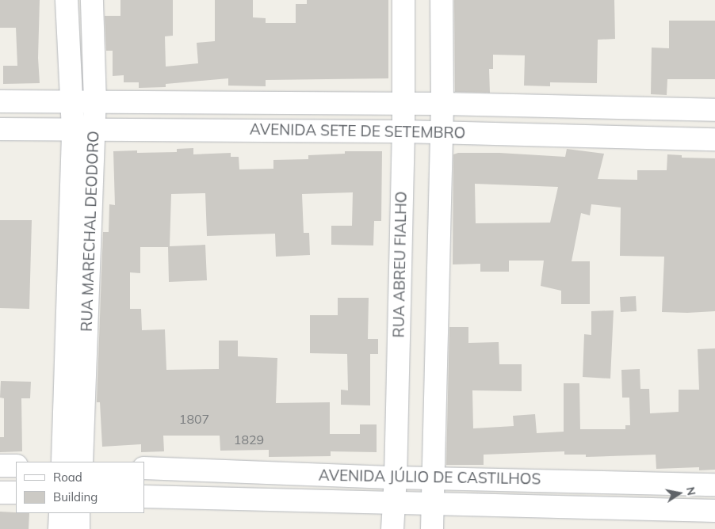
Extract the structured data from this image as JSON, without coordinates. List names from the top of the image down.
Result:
{
  "streets": {
    "street": [
      "AVENIDA SETE DE SETEMBRO",
      "RUA MARECHAL DEODORO",
      "RUA ABREU FIALHO",
      "AVENIDA JÚLIO DE CASTILHOS"
    ]
  },
  "crossings": [
    ["AVENIDA SETE DE SETEMBRO", "RUA MARECHAL DEODORO"],
    ["AVENIDA SETE DE SETEMBRO", "RUA ABREU FIALHO"],
    ["RUA ABREU FIALHO", "AVENIDA JÚLIO DE CASTILHOS"]
  ],
  "house_numbers": ["1807", "1829"],
  "legend": ["Road", "Building"],
  "north": "right"
}
